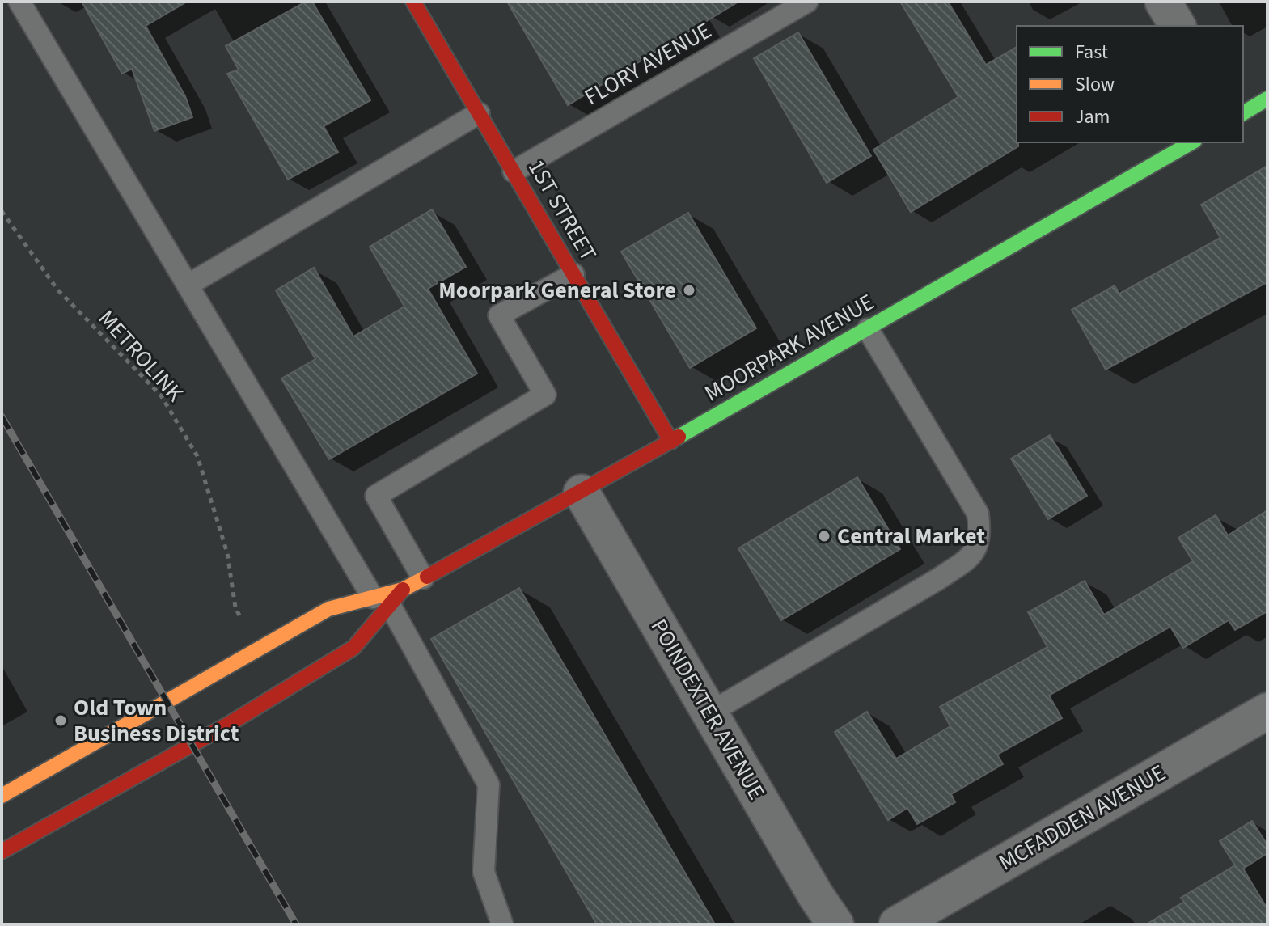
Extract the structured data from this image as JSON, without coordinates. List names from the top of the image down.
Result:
{
  "streets": {
    "main road": ["1ST STREET", "MOORPARK AVENUE"],
    "street": ["POINDEXTER AVENUE", "MCFADDEN AVENUE"],
    "lane": ["FLORY AVENUE"],
    "path": ["METROLINK"]
  },
  "crossings": [
    ["FLORY AVENUE", "1ST STREET"],
    ["1ST STREET", "MOORPARK AVENUE"],
    ["MOORPARK AVENUE", "POINDEXTER AVENUE"]
  ],
  "places": ["Moorpark General Store", "Central Market", "Old Town Business District"],
  "legend": ["Fast", "Slow", "Jam"]
}
